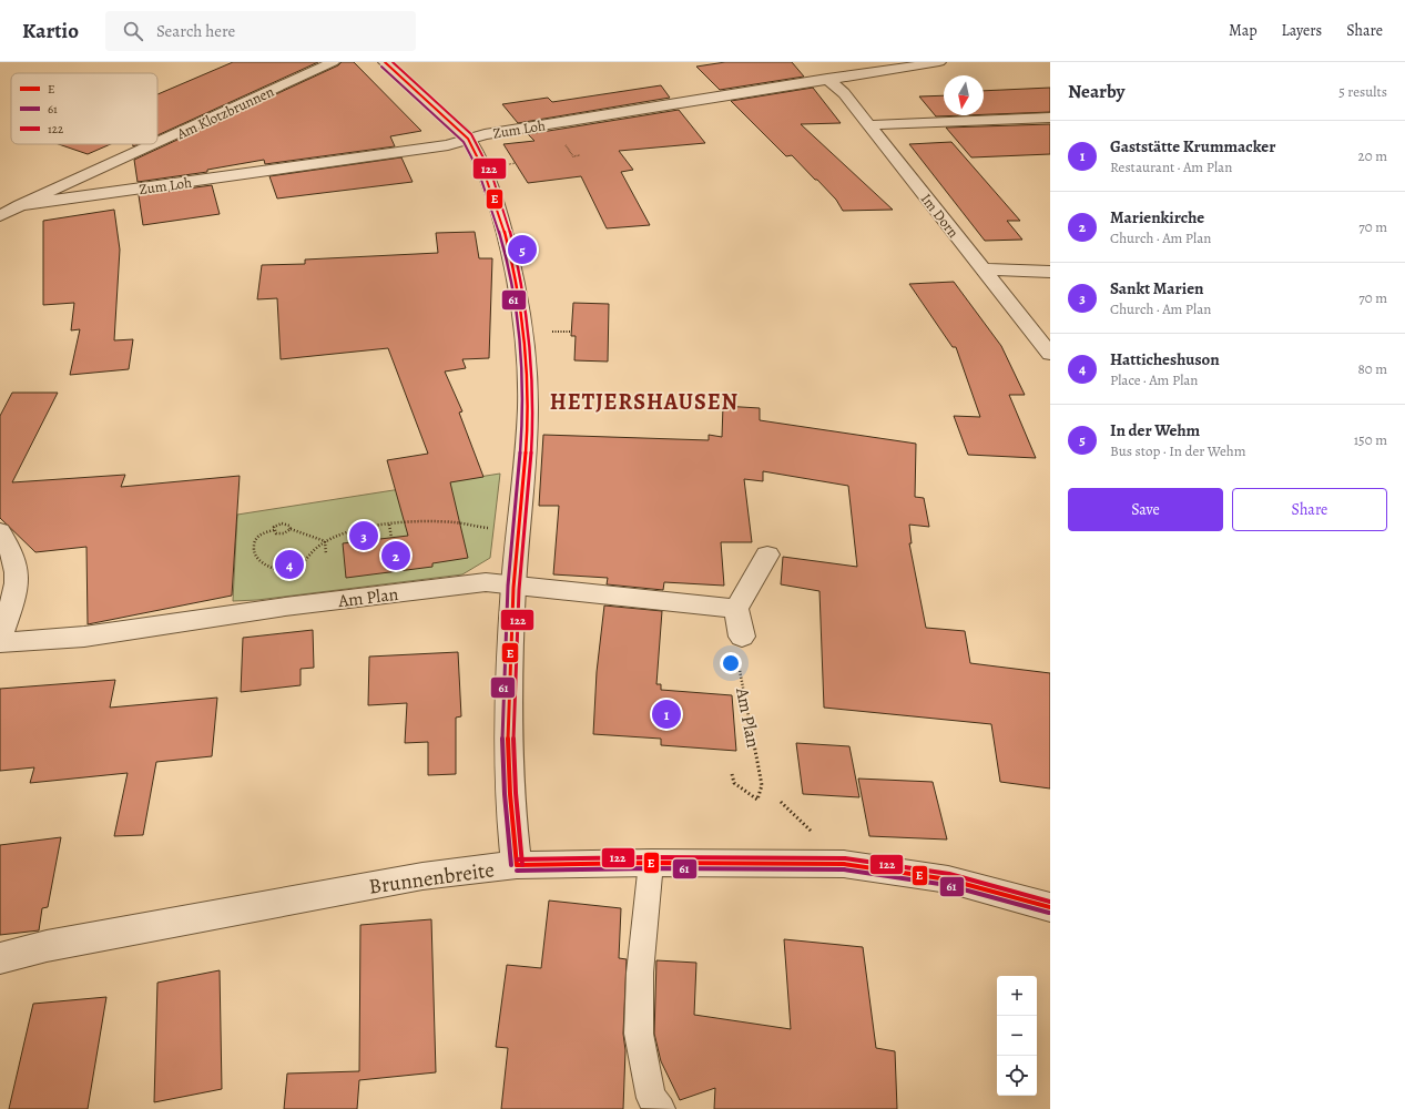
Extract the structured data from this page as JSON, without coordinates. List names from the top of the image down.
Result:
{
  "streets": {
    "street": [
      "Am Klotzbrunnen",
      "Zum Loh",
      "Im Dorn",
      "Am Plan",
      "Brunnenbreite"
    ]
  },
  "crossings": [
    ["Am Klotzbrunnen", "Zum Loh"],
    ["Zum Loh", "Im Dorn"]
  ],
  "districts": ["HETJERSHAUSEN"],
  "lines": ["transit line E", "transit line 122", "transit line 61"],
  "legend": ["E", "61", "122"],
  "north": "bottom",
  "page": {
    "header": "Kartio",
    "search": "Search here",
    "nav": ["Map", "Layers", "Share"],
    "heading": ["Nearby", "5 results"],
    "list": [
      {
        "mark": "1",
        "name": "Gaststätte Krummacker",
        "note": "Restaurant · Am Plan",
        "value": "20 m"
      },
      {
        "mark": "2",
        "name": "Marienkirche",
        "note": "Church · Am Plan",
        "value": "70 m"
      },
      {
        "mark": "3",
        "name": "Sankt Marien",
        "note": "Church · Am Plan",
        "value": "70 m"
      },
      {
        "mark": "4",
        "name": "Hatticheshuson",
        "note": "Place · Am Plan",
        "value": "80 m"
      },
      {
        "mark": "5",
        "name": "In der Wehm",
        "note": "Bus stop · In der Wehm",
        "value": "150 m"
      }
    ],
    "pins": [
      "5",
      "3",
      "2",
      "4",
      "1"
    ],
    "buttons": ["Save", "Share"],
    "map_buttons": ["+", "−"]
  }
}
